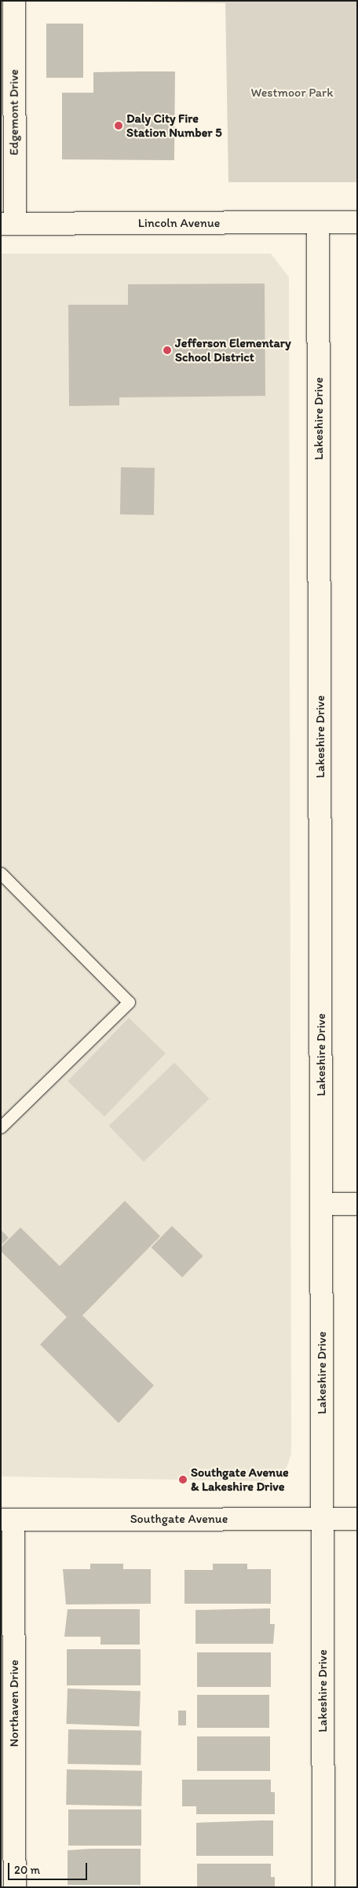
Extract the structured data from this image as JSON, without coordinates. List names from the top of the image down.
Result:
{
  "streets": {
    "street": [
      "Edgemont Drive",
      "Lincoln Avenue",
      "Lakeshire Drive",
      "Southgate Avenue",
      "Northaven Drive"
    ]
  },
  "crossings": [
    ["Edgemont Drive", "Lincoln Avenue"],
    ["Lincoln Avenue", "Lakeshire Drive"],
    ["Lakeshire Drive", "Southgate Avenue"],
    ["Southgate Avenue", "Northaven Drive"]
  ],
  "parks": ["Westmoor Park"],
  "places": ["Daly City Fire Station Number 5", "Jefferson Elementary School District", "Southgate Avenue & Lakeshire Drive"],
  "scale_bar": "20 m"
}
